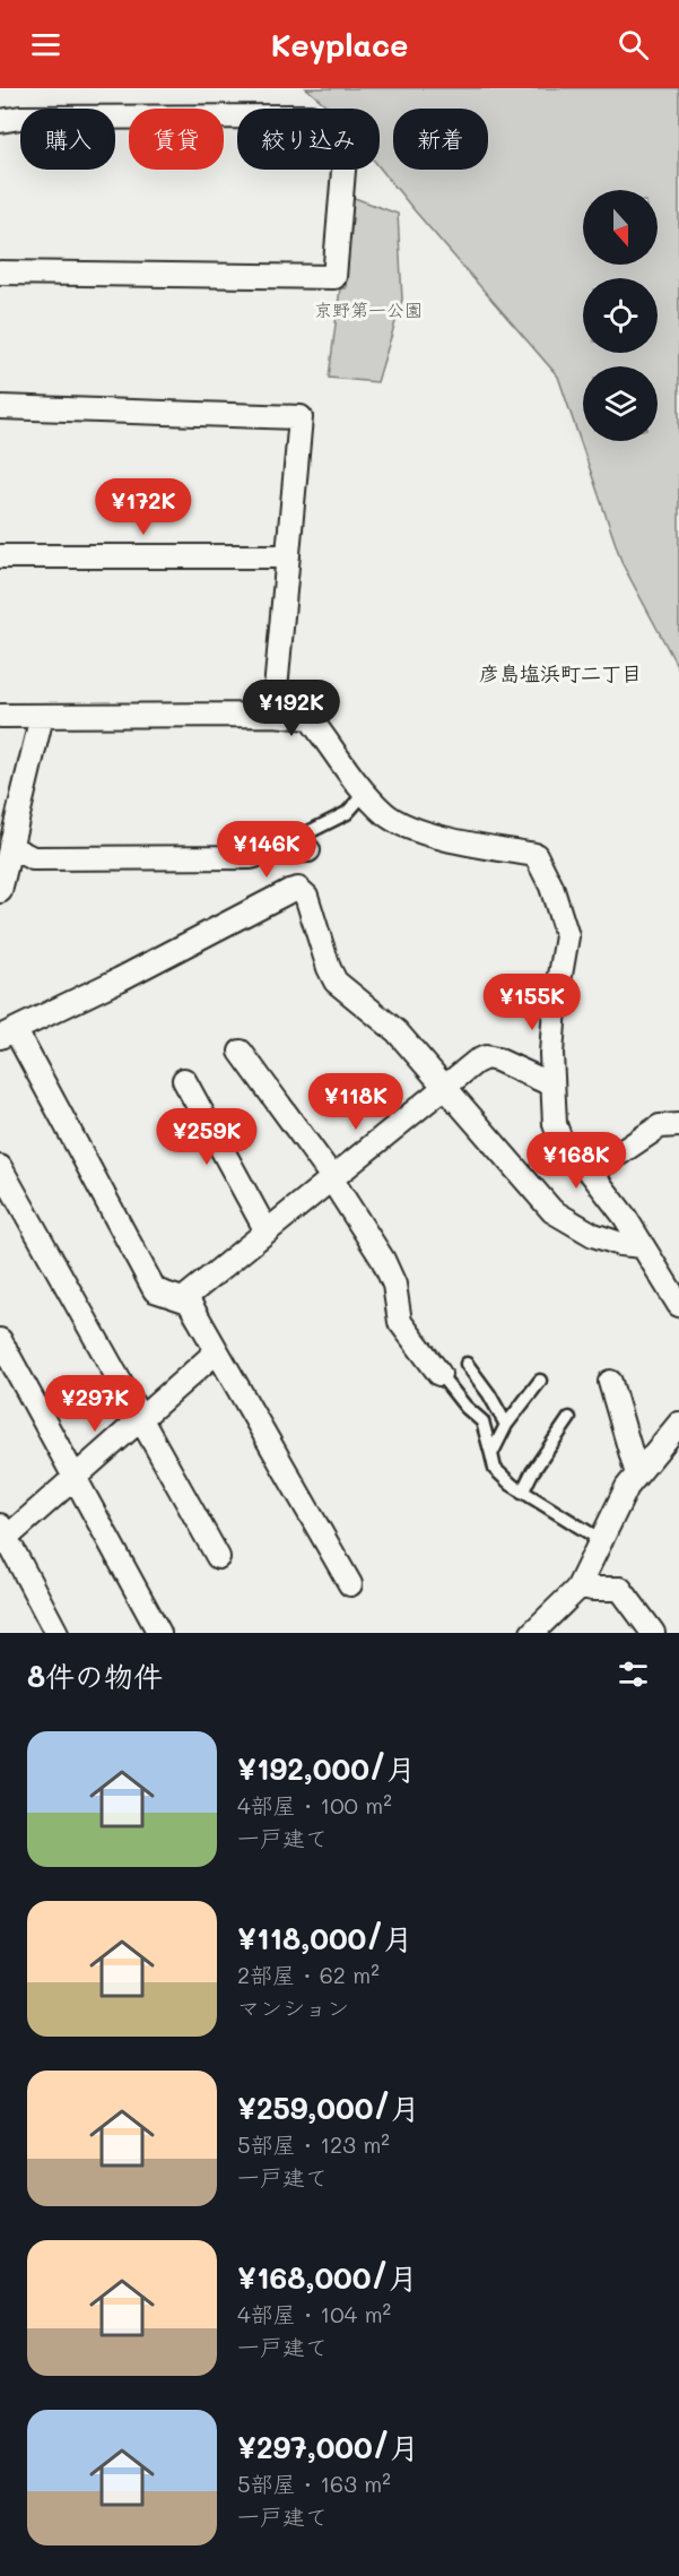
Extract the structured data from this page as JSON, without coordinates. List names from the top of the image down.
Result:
{
  "districts": ["彦島塩浜町二丁目"],
  "parks": ["京野第一公園"],
  "north": "bottom",
  "page": {
    "header": "Keyplace",
    "chip": [
      "購入",
      "賃貸",
      "絞り込み",
      "新着"
    ],
    "price": [
      "¥172K",
      "¥192K",
      "¥146K",
      "¥155K",
      "¥118K",
      "¥259K",
      "¥168K",
      "¥297K"
    ],
    "heading": "8件の物件",
    "list": [
      {
        "name": "¥192,000/月",
        "note": "4部屋 · 100 m² · 一戸建て"
      },
      {
        "name": "¥118,000/月",
        "note": "2部屋 · 62 m² · マンション"
      },
      {
        "name": "¥259,000/月",
        "note": "5部屋 · 123 m² · 一戸建て"
      },
      {
        "name": "¥168,000/月",
        "note": "4部屋 · 104 m² · 一戸建て"
      },
      {
        "name": "¥297,000/月",
        "note": "5部屋 · 163 m² · 一戸建て"
      }
    ]
  }
}
